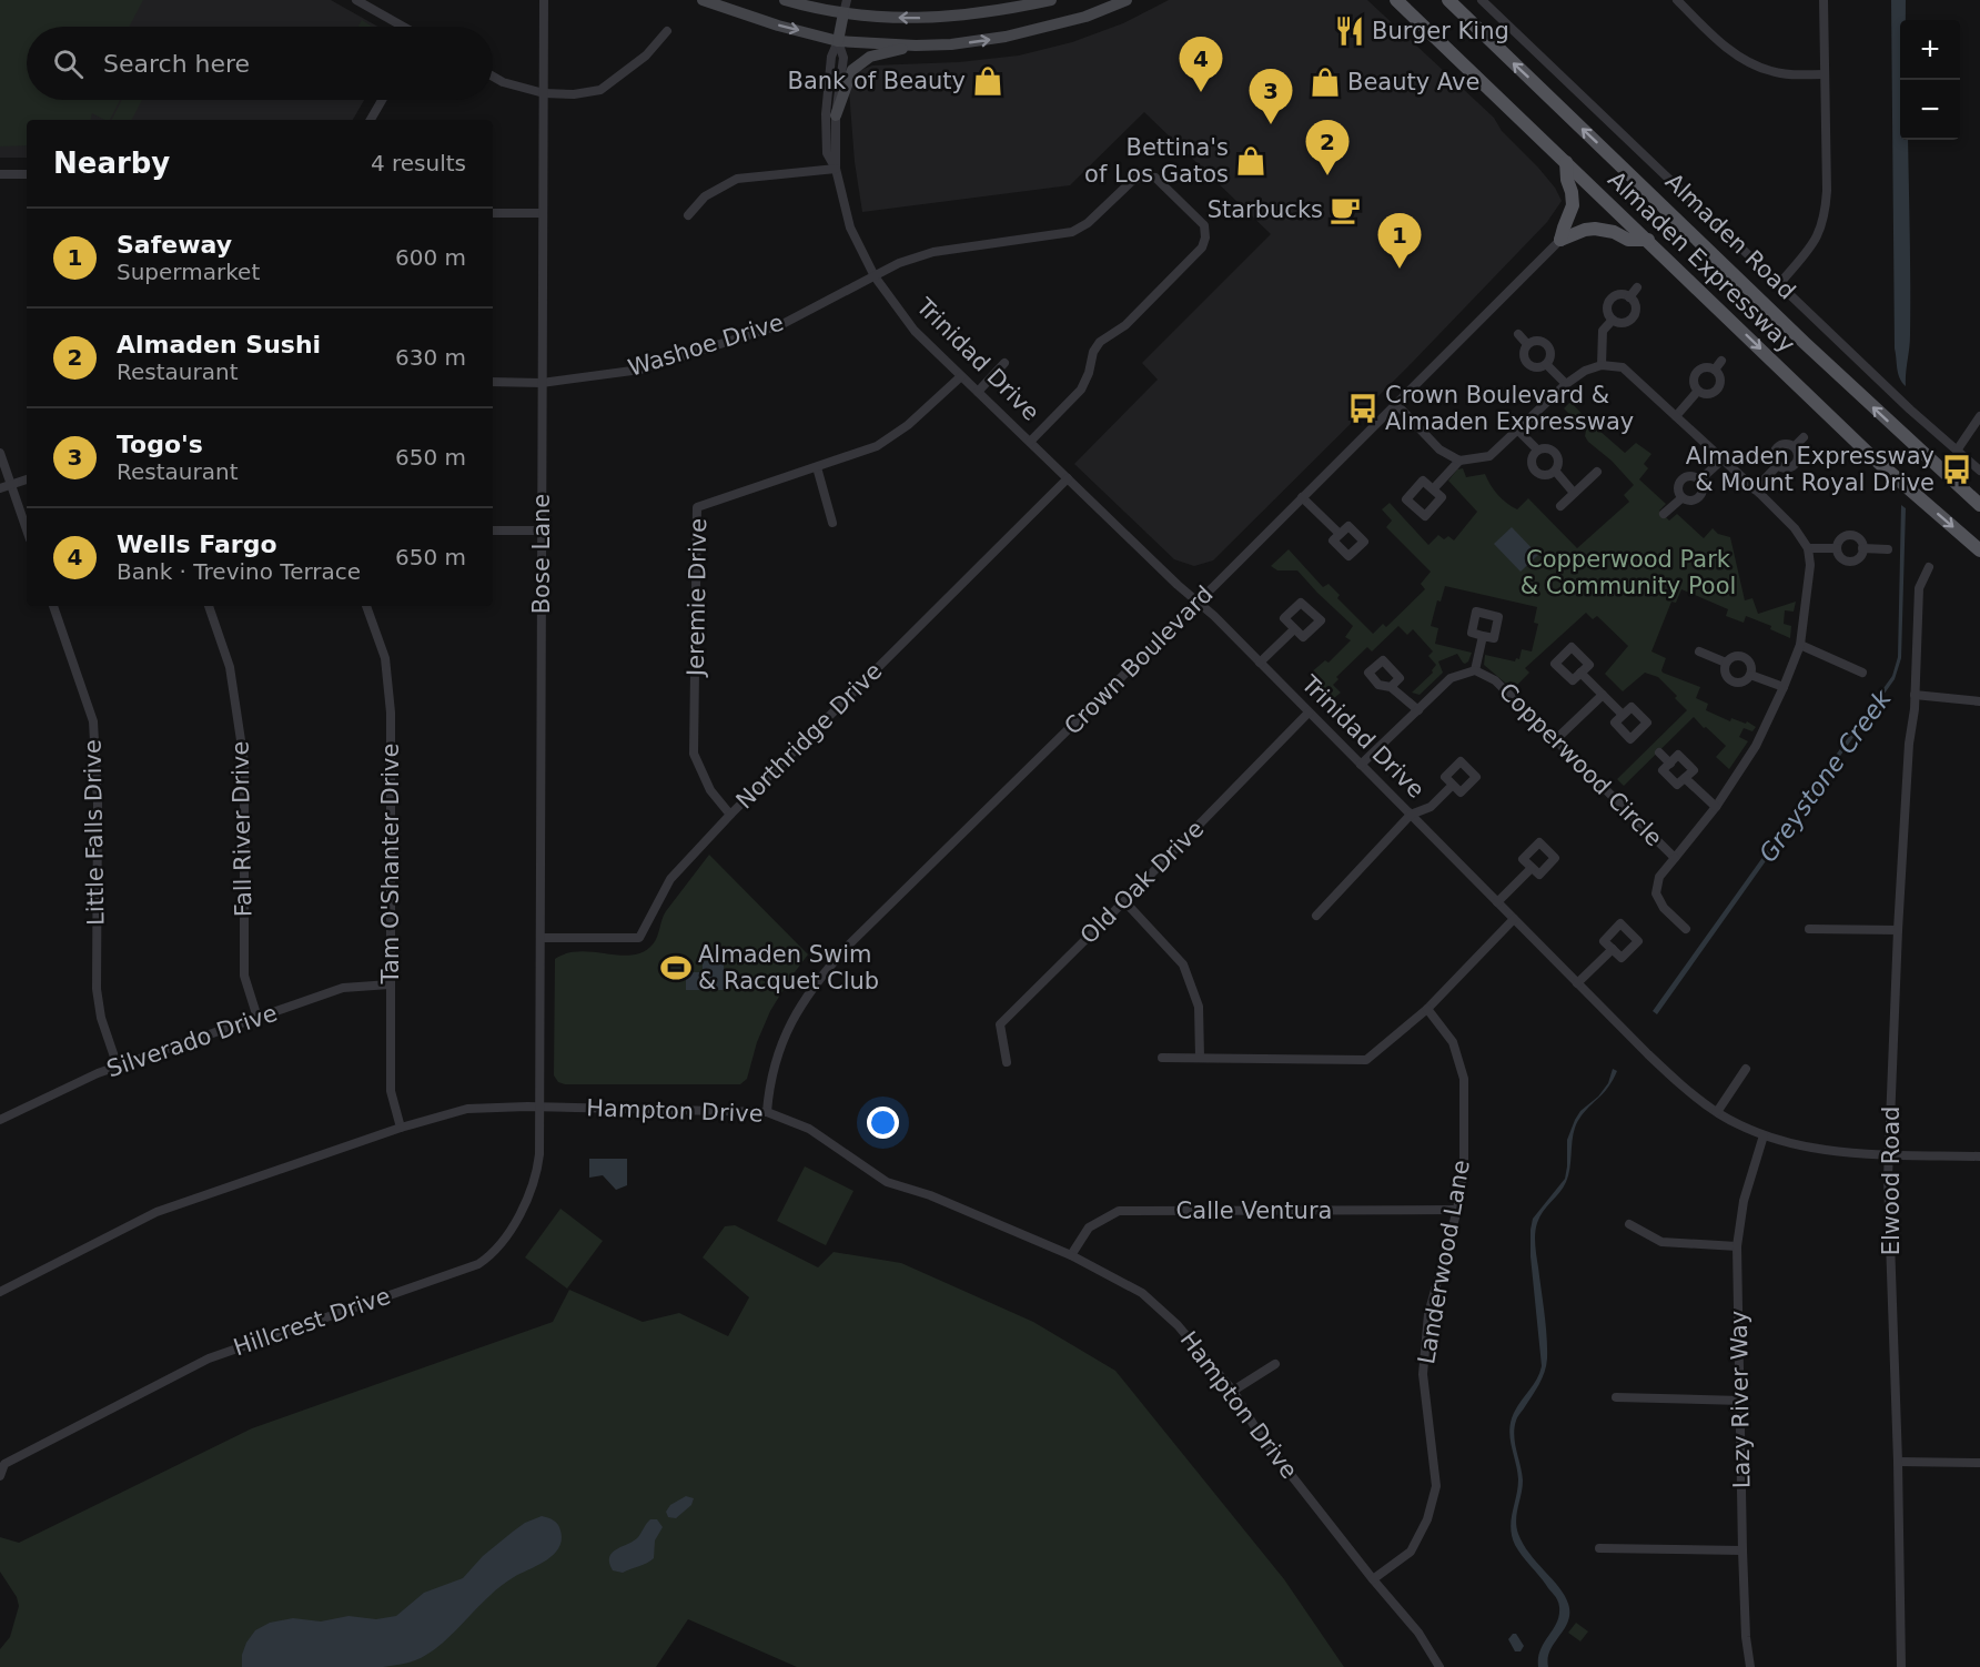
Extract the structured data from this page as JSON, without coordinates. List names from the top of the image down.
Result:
{
  "streets": {
    "main road": ["Almaden Expressway", "Trinidad Drive"],
    "street": [
      "Almaden Road",
      "Washoe Drive",
      "Bose Lane",
      "Jeremie Drive",
      "Crown Boulevard",
      "Northridge Drive",
      "Copperwood Circle",
      "Fall River Drive",
      "Little Falls Drive",
      "Tam O'Shanter Drive",
      "Old Oak Drive",
      "Silverado Drive",
      "Hampton Drive",
      "Elwood Road",
      "Calle Ventura",
      "Landerwood Lane",
      "Hillcrest Drive",
      "Lazy River Way"
    ]
  },
  "crossings": [
    ["Washoe Drive", "Trinidad Drive"],
    ["Washoe Drive", "Bose Lane"],
    ["Trinidad Drive", "Jeremie Drive"],
    ["Trinidad Drive", "Crown Boulevard"],
    ["Trinidad Drive", "Northridge Drive"],
    ["Trinidad Drive", "Copperwood Circle"],
    ["Trinidad Drive", "Old Oak Drive"],
    ["Trinidad Drive", "Elwood Road"],
    ["Trinidad Drive", "Lazy River Way"],
    ["Bose Lane", "Northridge Drive"],
    ["Bose Lane", "Hampton Drive"],
    ["Bose Lane", "Hillcrest Drive"],
    ["Jeremie Drive", "Northridge Drive"],
    ["Crown Boulevard", "Hampton Drive"],
    ["Fall River Drive", "Silverado Drive"],
    ["Little Falls Drive", "Silverado Drive"],
    ["Tam O'Shanter Drive", "Silverado Drive"],
    ["Tam O'Shanter Drive", "Hampton Drive"],
    ["Hampton Drive", "Calle Ventura"],
    ["Hampton Drive", "Landerwood Lane"],
    ["Hampton Drive", "Hillcrest Drive"],
    ["Calle Ventura", "Landerwood Lane"]
  ],
  "water": ["Greystone Creek"],
  "parks": ["Copperwood Park & Community Pool"],
  "places": {
    "restaurant": ["Burger King"],
    "shop": ["Bank of Beauty", "Beauty Ave", "Bettina's of Los Gatos"],
    "cafe": ["Starbucks"],
    "bus stop": ["Crown Boulevard & Almaden Expressway", "Almaden Expressway & Mount Royal Drive"],
    "sports": ["Almaden Swim & Racquet Club"]
  },
  "page": {
    "map_buttons": ["+", "−"],
    "search": "Search here",
    "pins": [
      "4",
      "3",
      "2",
      "1"
    ],
    "heading": ["Nearby", "4 results"],
    "list": [
      {
        "mark": "1",
        "name": "Safeway",
        "note": "Supermarket",
        "value": "600 m"
      },
      {
        "mark": "2",
        "name": "Almaden Sushi",
        "note": "Restaurant",
        "value": "630 m"
      },
      {
        "mark": "3",
        "name": "Togo's",
        "note": "Restaurant",
        "value": "650 m"
      },
      {
        "mark": "4",
        "name": "Wells Fargo",
        "note": "Bank · Trevino Terrace",
        "value": "650 m"
      }
    ]
  }
}
